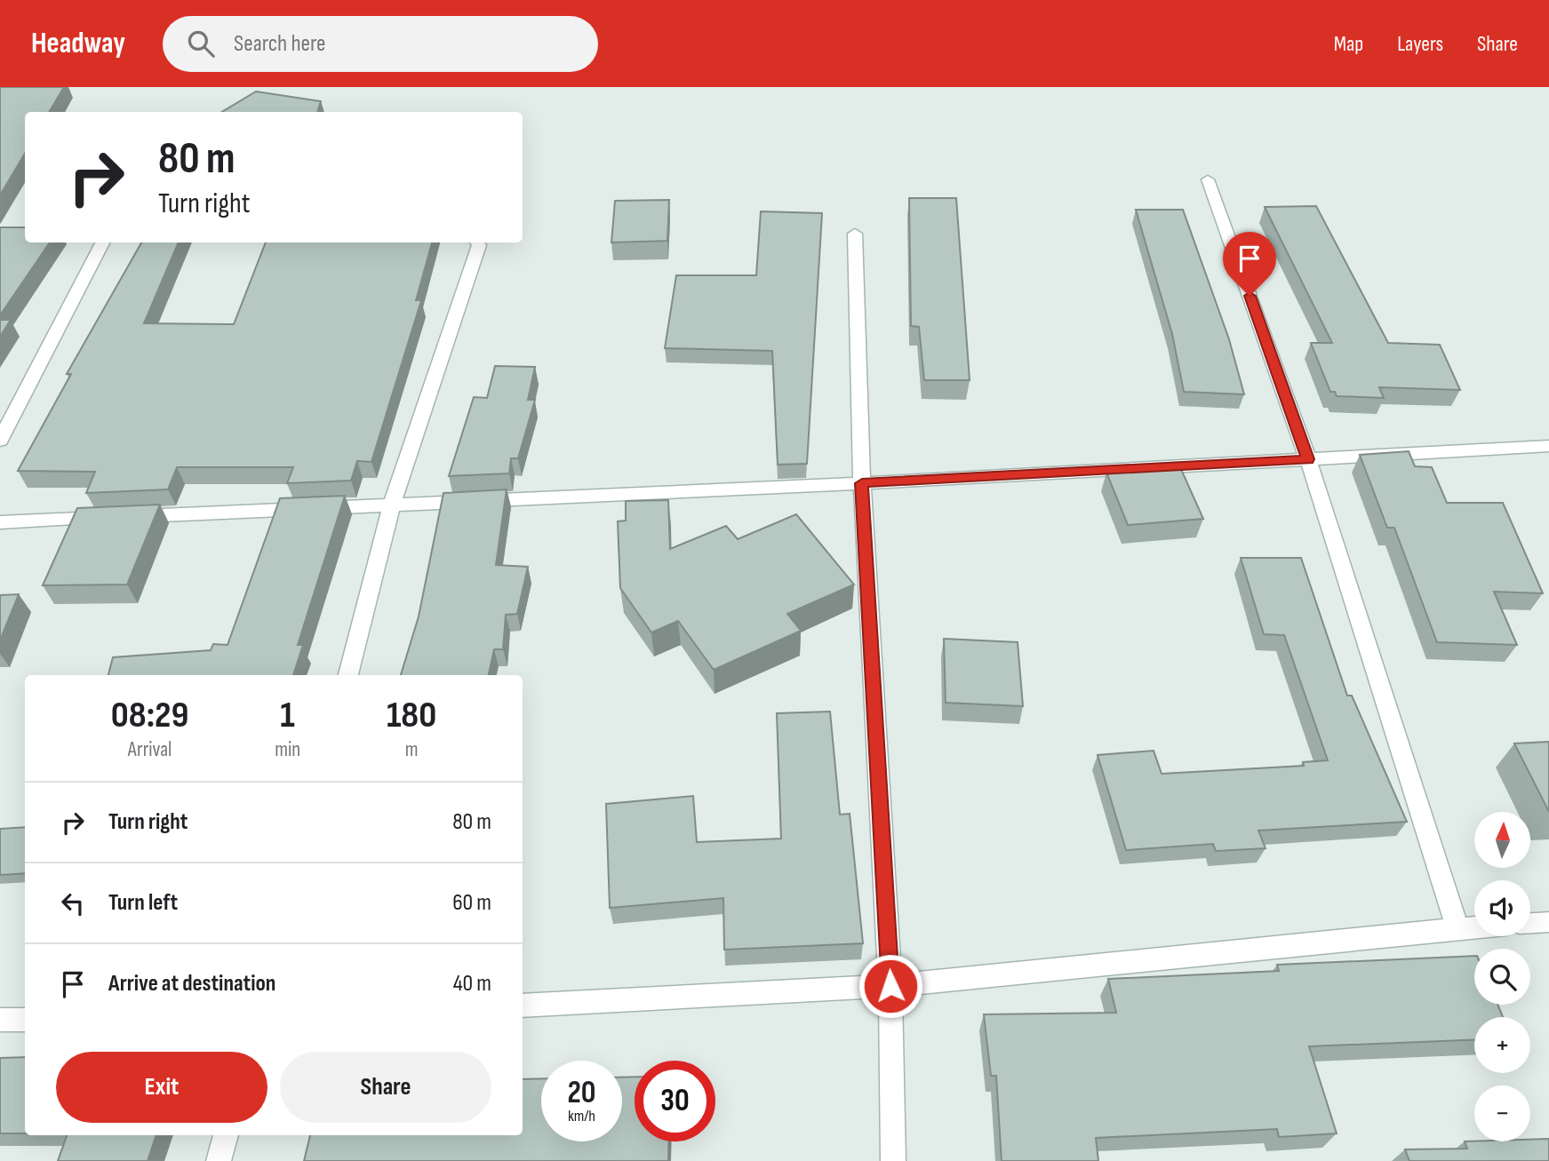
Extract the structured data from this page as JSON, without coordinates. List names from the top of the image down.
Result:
{
  "north": "top",
  "page": {
    "header": "Headway",
    "search": "Search here",
    "nav": ["Map", "Layers", "Share"],
    "turn": ["80 m", "Turn right"],
    "eta": [
      "08:29",
      "Arrival",
      "1",
      "min",
      "180",
      "m"
    ],
    "list": [
      {
        "name": "Turn right",
        "value": "80 m"
      },
      {
        "name": "Turn left",
        "value": "60 m"
      },
      {
        "name": "Arrive at destination",
        "value": "40 m"
      }
    ],
    "map_buttons": ["+", "−"],
    "buttons": ["Exit", "Share"],
    "speed": "20 km/h",
    "limit": "30"
  }
}
